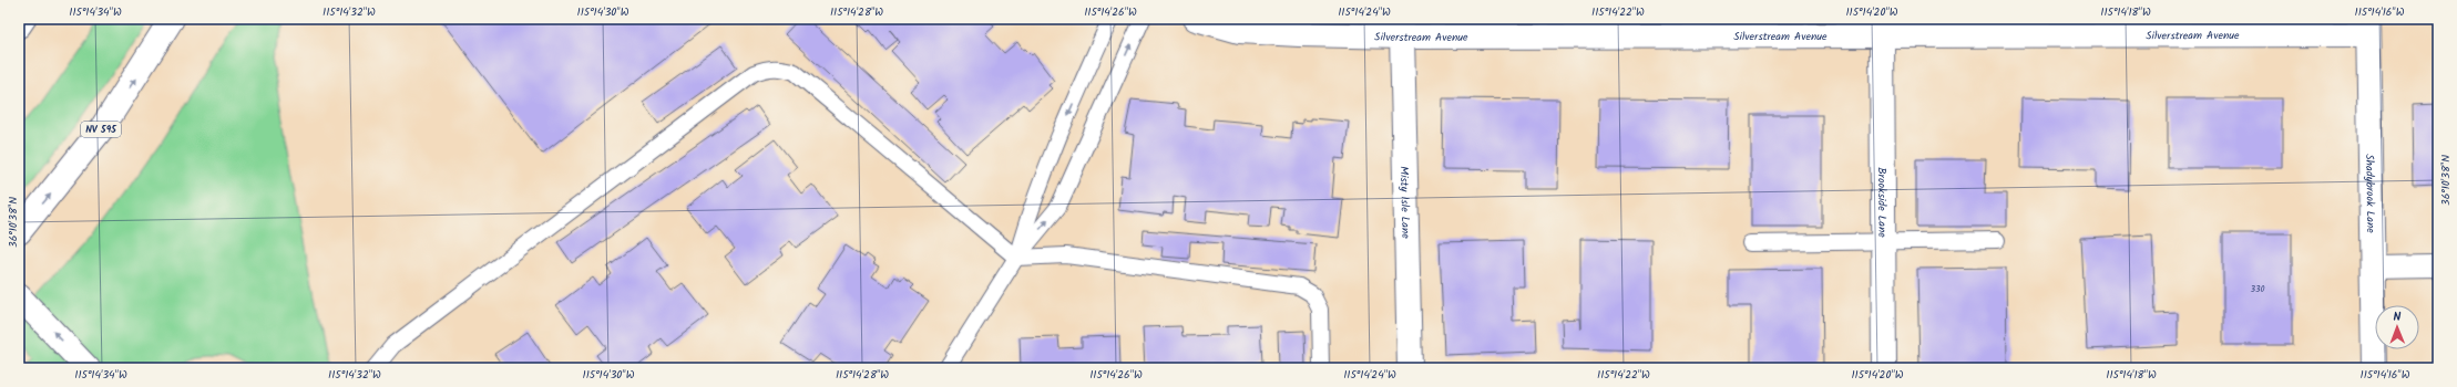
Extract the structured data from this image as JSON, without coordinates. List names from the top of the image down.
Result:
{
  "streets": {
    "main road": [
      "Silverstream Avenue",
      "NV 595",
      "Shadybrook Lane",
      "Misty Isle Lane",
      "Brookside Lane"
    ]
  },
  "crossings": [
    ["Silverstream Avenue", "Shadybrook Lane"],
    ["Silverstream Avenue", "Misty Isle Lane"],
    ["Silverstream Avenue", "Brookside Lane"]
  ],
  "house_numbers": ["330"],
  "north": "top",
  "coordinates": [
    "115°14'34\"W",
    "115°14'32\"W",
    "115°14'30\"W",
    "115°14'28\"W",
    "115°14'26\"W",
    "115°14'24\"W",
    "115°14'22\"W",
    "115°14'20\"W",
    "115°14'18\"W",
    "115°14'16\"W",
    "36°10'38\"N"
  ]
}
